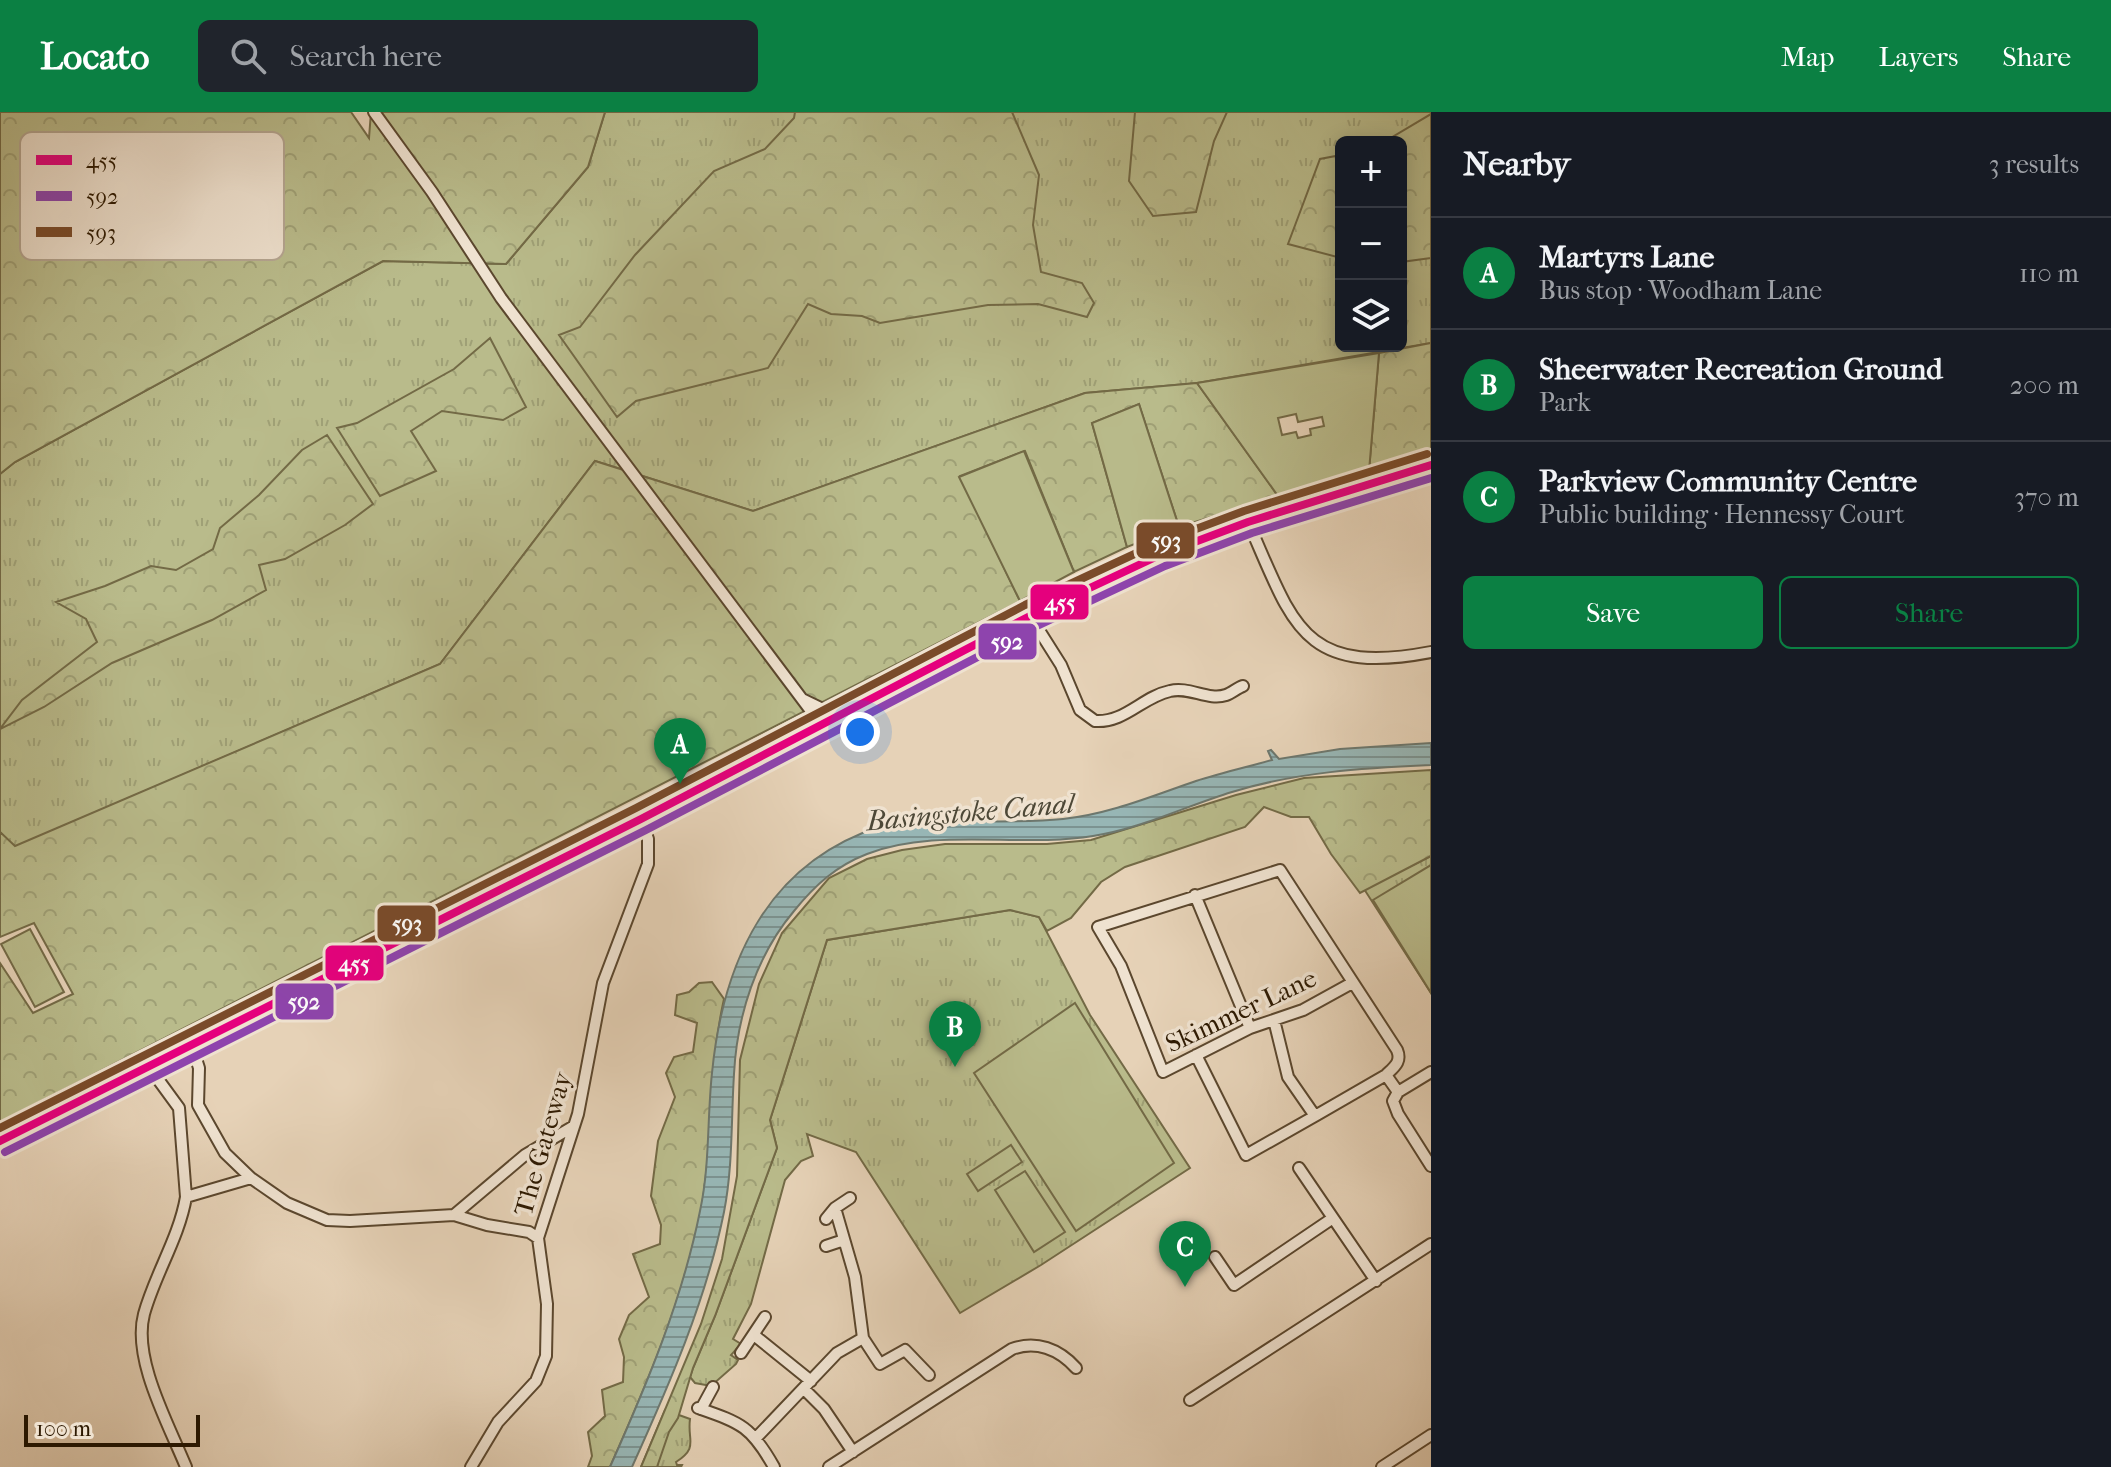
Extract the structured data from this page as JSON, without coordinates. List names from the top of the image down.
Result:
{
  "streets": {
    "street": ["Skimmer Lane", "The Gateway"]
  },
  "water": ["Basingstoke Canal"],
  "lines": ["transit line 593", "transit line 455", "transit line 592"],
  "legend": ["455", "592", "593"],
  "scale_bar": "100 m",
  "page": {
    "header": "Locato",
    "search": "Search here",
    "nav": ["Map", "Layers", "Share"],
    "heading": ["Nearby", "3 results"],
    "map_buttons": ["+", "−"],
    "list": [
      {
        "mark": "A",
        "name": "Martyrs Lane",
        "note": "Bus stop · Woodham Lane",
        "value": "110 m"
      },
      {
        "mark": "B",
        "name": "Sheerwater Recreation Ground",
        "note": "Park",
        "value": "200 m"
      },
      {
        "mark": "C",
        "name": "Parkview Community Centre",
        "note": "Public building · Hennessy Court",
        "value": "370 m"
      }
    ],
    "buttons": ["Save", "Share"],
    "pins": ["A", "B", "C"],
    "scale": "100 m"
  }
}
